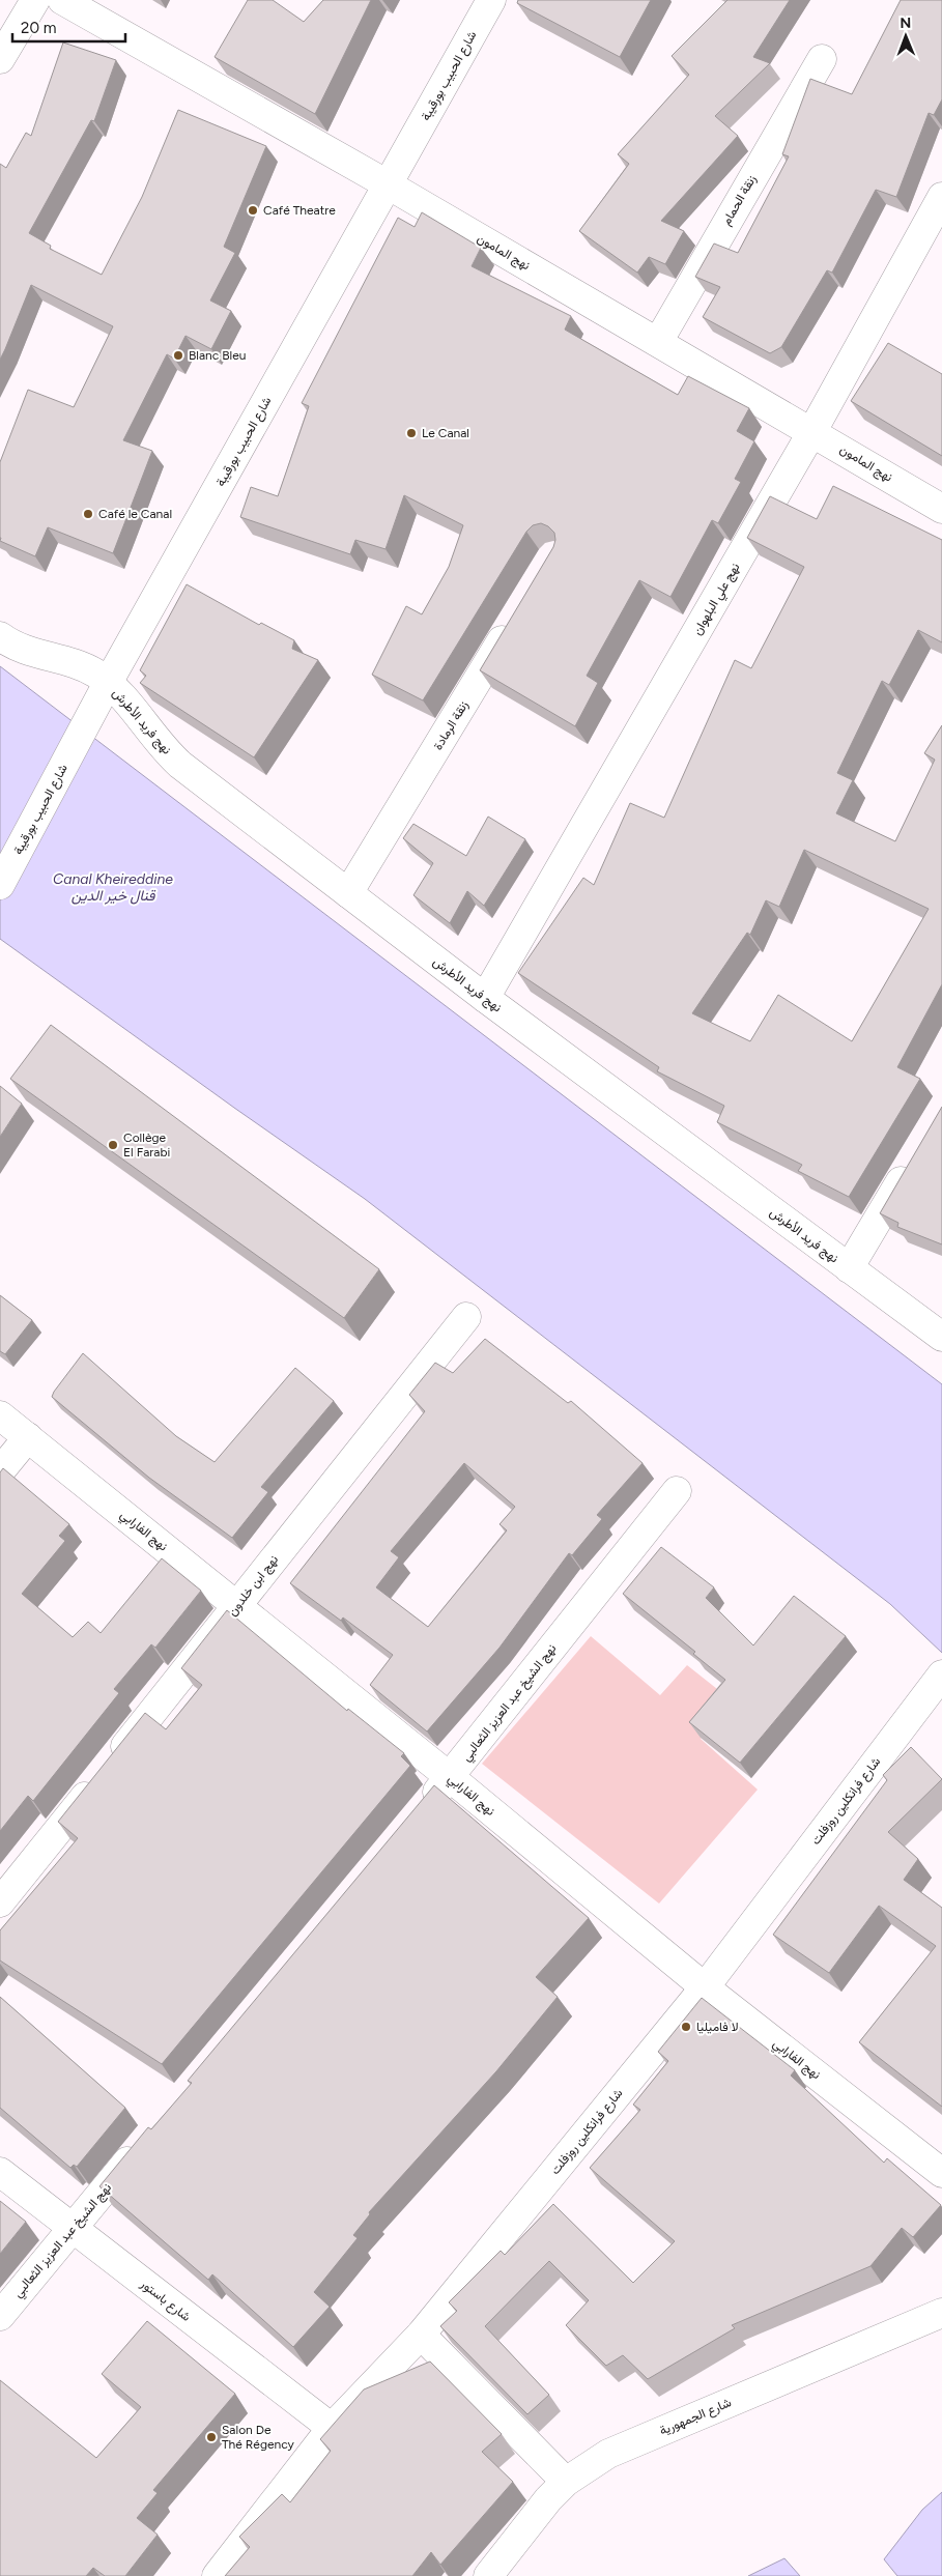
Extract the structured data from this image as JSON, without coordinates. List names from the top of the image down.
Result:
{
  "streets": {
    "street": [
      "شارع الحبيب بورقيبة",
      "زنقة الحمام",
      "نهج المامون",
      "نهج علي البلهوان",
      "نهج فريد الأطرش",
      "زنقة الرمادة",
      "نهج الفارابي",
      "نهج ابن خلدون",
      "نهج الشيخ عبد العزيز الثعالبي",
      "شارع فرانكلين روزفلت",
      "شارع باستور",
      "شارع الجمهورية"
    ]
  },
  "crossings": [
    ["شارع الحبيب بورقيبة", "نهج المامون"],
    ["شارع الحبيب بورقيبة", "نهج فريد الأطرش"],
    ["زنقة الحمام", "نهج المامون"],
    ["نهج المامون", "نهج علي البلهوان"],
    ["نهج علي البلهوان", "نهج فريد الأطرش"],
    ["نهج فريد الأطرش", "زنقة الرمادة"],
    ["نهج الفارابي", "نهج ابن خلدون"],
    ["نهج الفارابي", "نهج الشيخ عبد العزيز الثعالبي"],
    ["نهج الفارابي", "شارع فرانكلين روزفلت"],
    ["نهج الشيخ عبد العزيز الثعالبي", "شارع باستور"],
    ["شارع فرانكلين روزفلت", "شارع باستور"]
  ],
  "water": ["Canal Kheireddine قنال خير الدين"],
  "places": [
    "Café Theatre",
    "Blanc Bleu",
    "Le Canal",
    "Café le Canal",
    "Collège El Farabi",
    "لا فاميليا",
    "Salon De Thé Régency"
  ],
  "scale_bar": "20 m",
  "north": "top"
}
